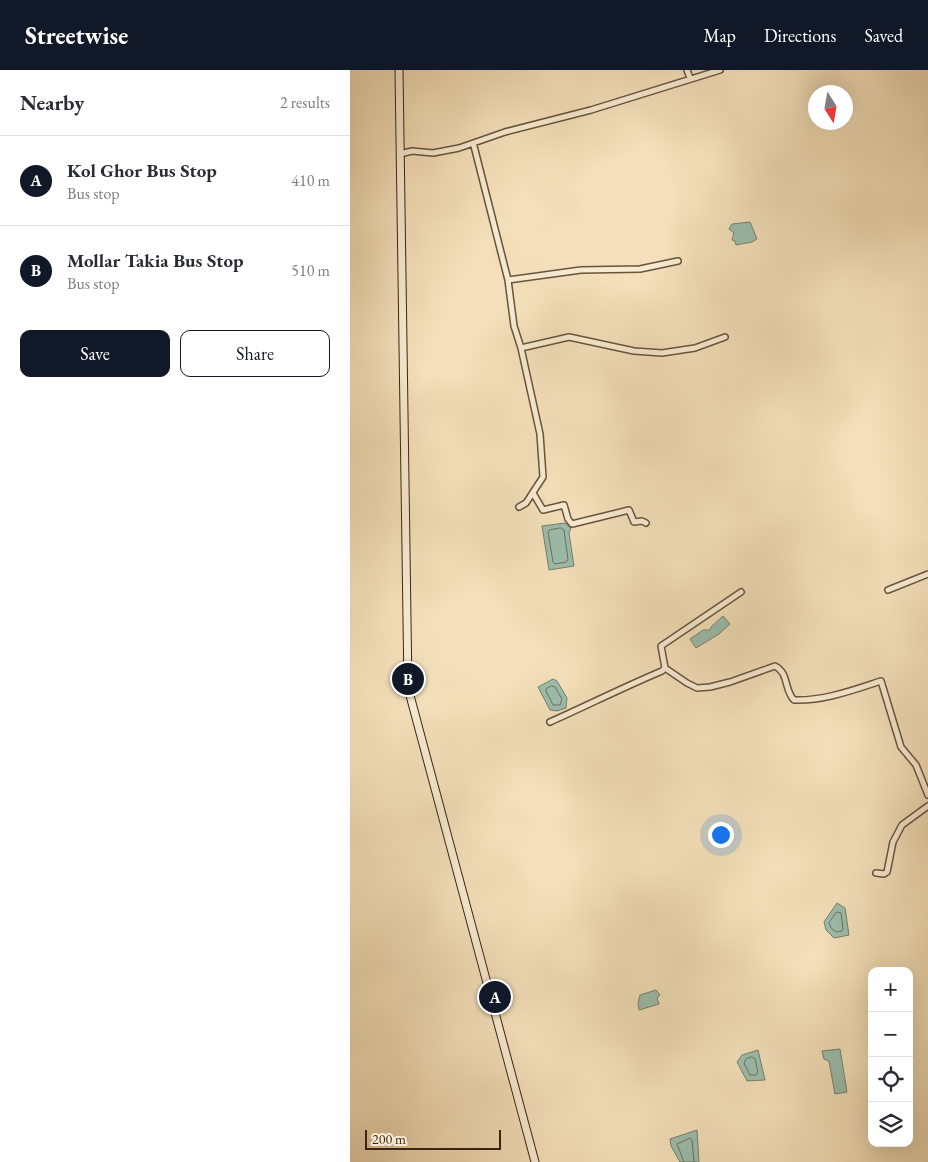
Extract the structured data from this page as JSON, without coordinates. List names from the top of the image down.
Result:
{
  "scale_bar": "200 m",
  "north": "bottom",
  "page": {
    "header": "Streetwise",
    "nav": ["Map", "Directions", "Saved"],
    "heading": ["Nearby", "2 results"],
    "list": [
      {
        "mark": "A",
        "name": "Kol Ghor Bus Stop",
        "note": "Bus stop",
        "value": "410 m"
      },
      {
        "mark": "B",
        "name": "Mollar Takia Bus Stop",
        "note": "Bus stop",
        "value": "510 m"
      }
    ],
    "buttons": ["Save", "Share"],
    "pins": ["B", "A"],
    "map_buttons": ["+", "−"],
    "scale": "200 m"
  }
}
